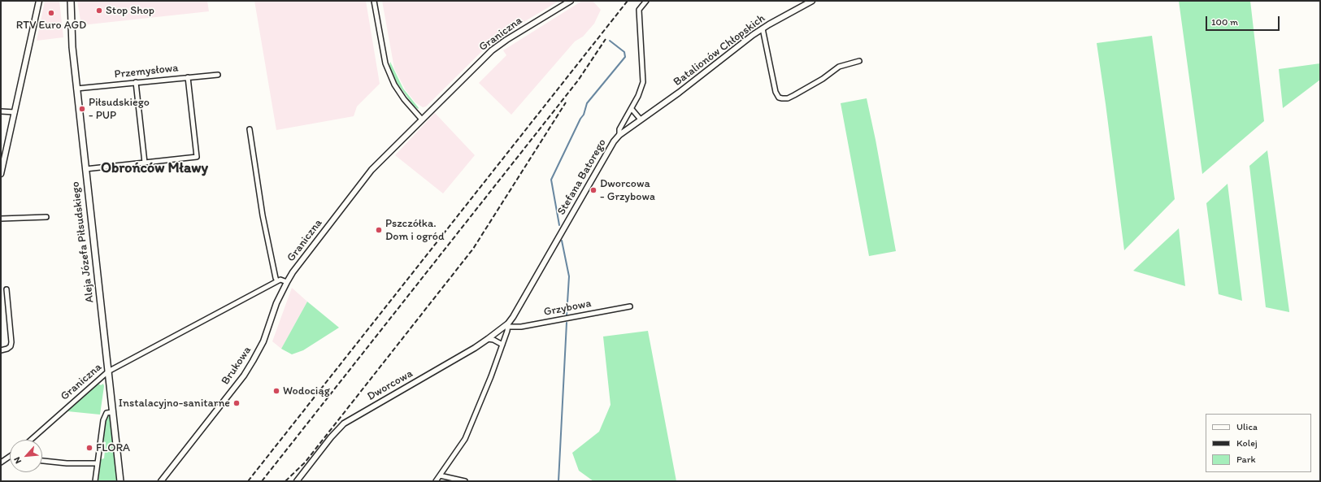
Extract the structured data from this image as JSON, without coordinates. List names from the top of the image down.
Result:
{
  "streets": {
    "main road": ["Aleja Józefa Piłsudskiego"],
    "street": [
      "Graniczna",
      "Batalionów Chłopskich",
      "Przemysłowa",
      "Stefana Batorego",
      "Grzybowa",
      "Brukowa",
      "Dworcowa"
    ]
  },
  "crossings": [
    ["Graniczna", "Aleja Józefa Piłsudskiego"],
    ["Graniczna", "Brukowa"],
    ["Batalionów Chłopskich", "Stefana Batorego"],
    ["Przemysłowa", "Aleja Józefa Piłsudskiego"],
    ["Stefana Batorego", "Grzybowa"],
    ["Stefana Batorego", "Dworcowa"],
    ["Grzybowa", "Dworcowa"]
  ],
  "districts": ["Obrońców Mławy"],
  "places": [
    "Stop Shop",
    "RTV Euro AGD",
    "Piłsudskiego - PUP",
    "Dworcowa - Grzybowa",
    "Pszczółka. Dom i ogród",
    "Wodociąg",
    "Instalacyjno-sanitarne",
    "FLORA"
  ],
  "legend": ["Ulica", "Kolej", "Park"],
  "scale_bar": "100 m",
  "north": "bottom left"
}
